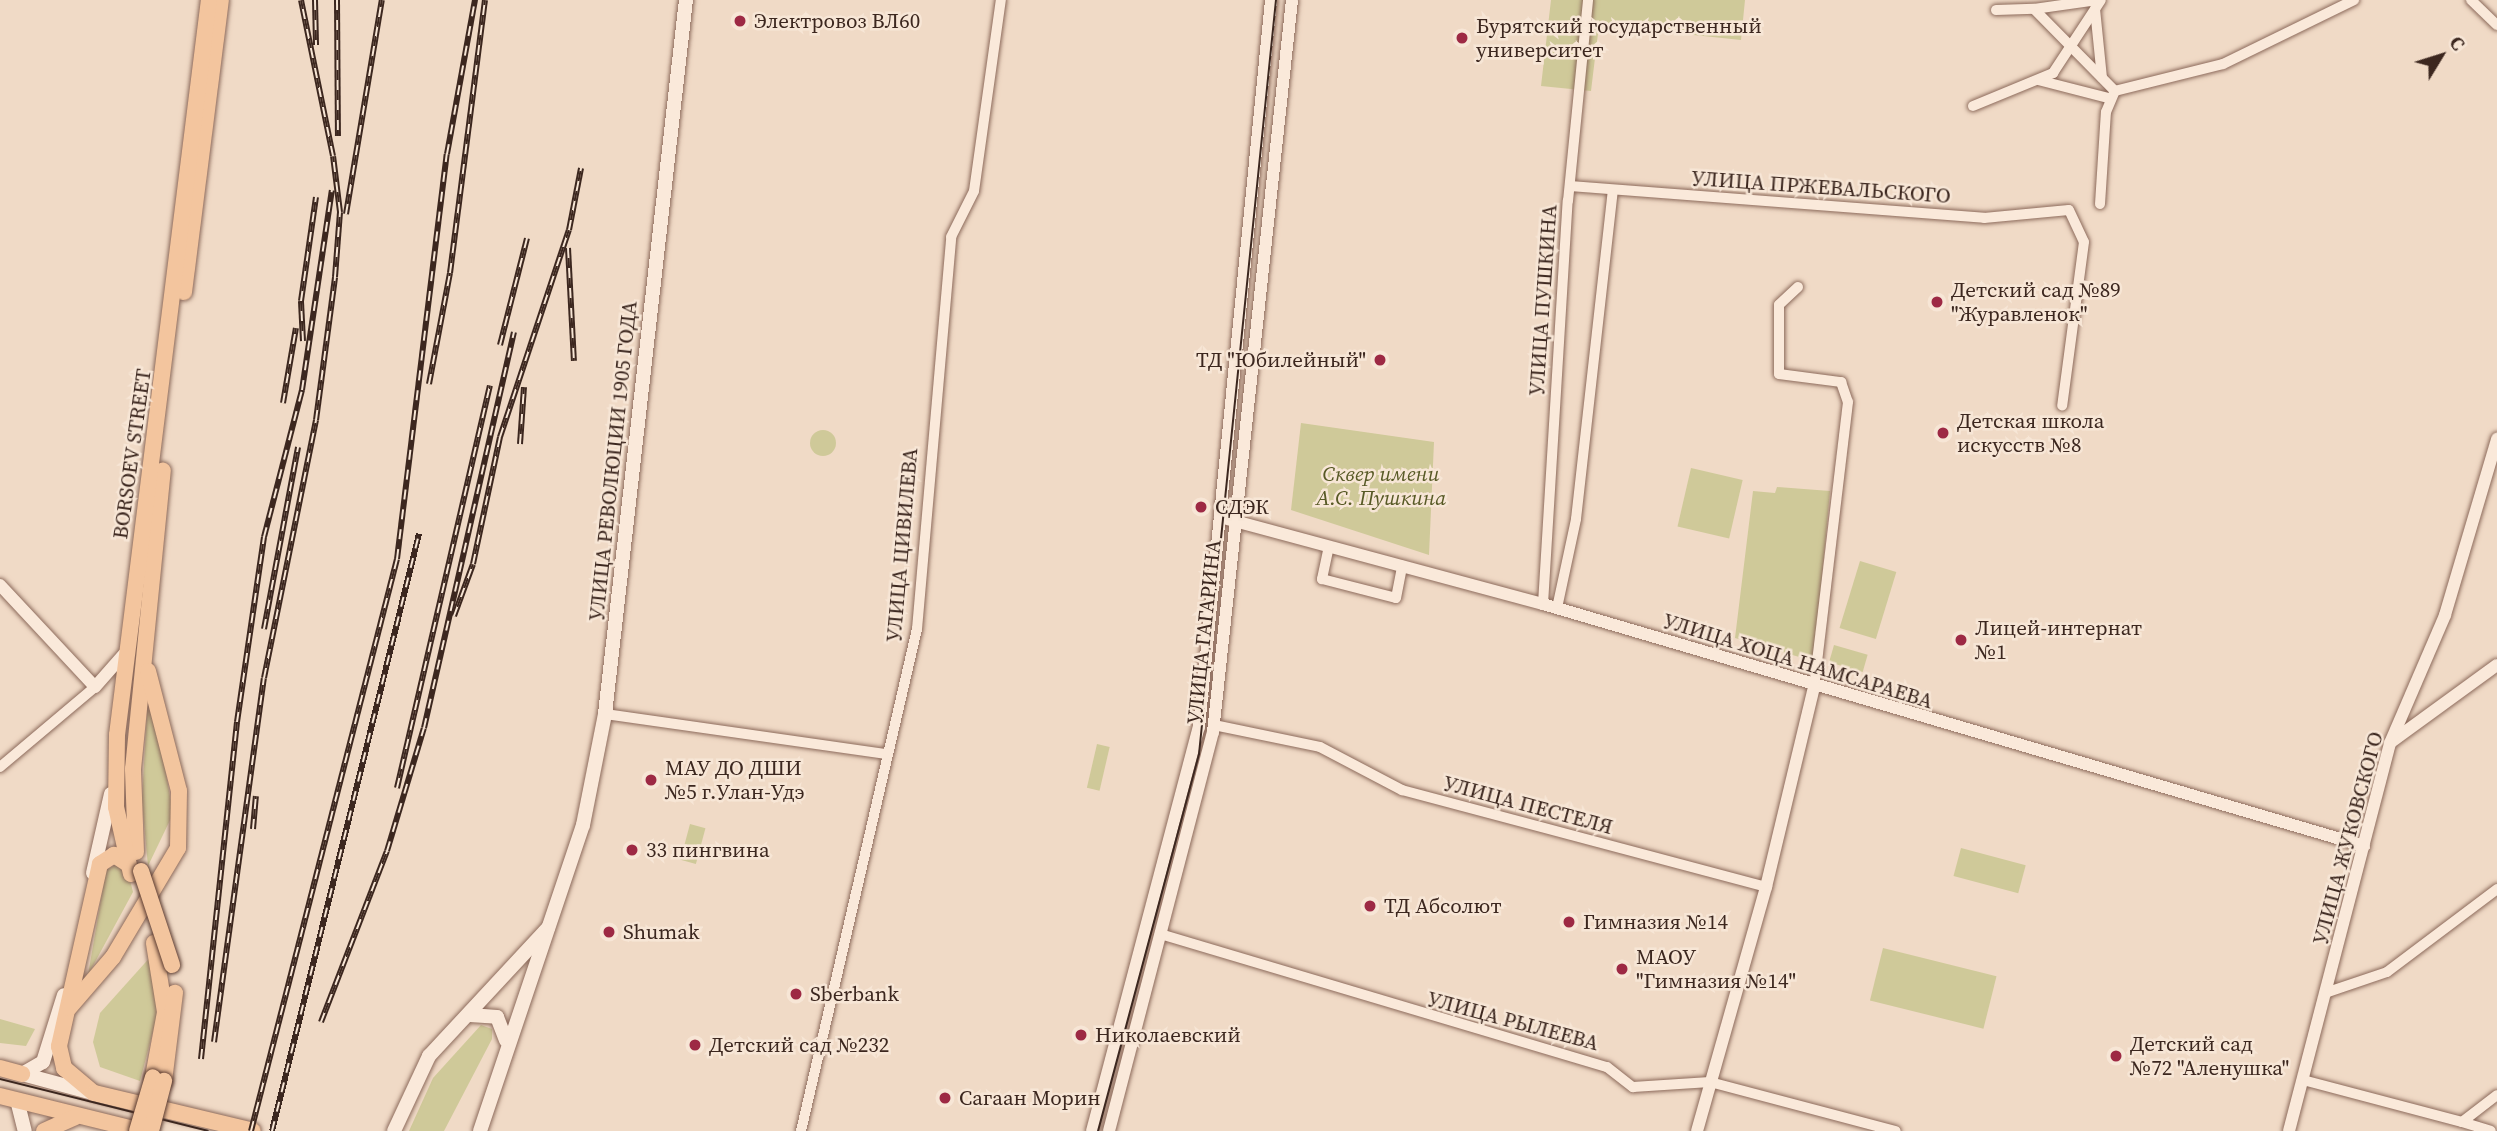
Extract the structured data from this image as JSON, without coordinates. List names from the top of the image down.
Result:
{
  "streets": {
    "main road": ["BORSOEV STREET", "УЛИЦА РЕВОЛЮЦИИ 1905 ГОДА"],
    "street": [
      "УЛИЦА ПРЖЕВАЛЬСКОГО",
      "УЛИЦА ПУШКИНА",
      "УЛИЦА ЦИВИЛЕВА",
      "УЛИЦА ГАГАРИНА",
      "УЛИЦА ХОЦА НАМСАРАЕВА",
      "УЛИЦА ПЕСТЕЛЯ",
      "УЛИЦА ЖУКОВСКОГО",
      "УЛИЦА РЫЛЕЕВА"
    ]
  },
  "crossings": [
    ["УЛИЦА ПРЖЕВАЛЬСКОГО", "УЛИЦА ПУШКИНА"],
    ["УЛИЦА ПУШКИНА", "УЛИЦА ХОЦА НАМСАРАЕВА"],
    ["УЛИЦА ГАГАРИНА", "УЛИЦА ХОЦА НАМСАРАЕВА"],
    ["УЛИЦА ГАГАРИНА", "УЛИЦА ПЕСТЕЛЯ"],
    ["УЛИЦА ГАГАРИНА", "УЛИЦА РЫЛЕЕВА"],
    ["УЛИЦА ХОЦА НАМСАРАЕВА", "УЛИЦА ЖУКОВСКОГО"]
  ],
  "parks": ["Сквер имени А.С. Пушкина"],
  "places": [
    "Электровоз ВЛ60",
    "Бурятский государственный университет",
    "Детский сад №89 \"Журавленок\"",
    "ТД \"Юбилейный\"",
    "Детская школа искусств №8",
    "СДЭК",
    "Лицей-интернат №1",
    "МАУ ДО ДШИ №5 г.Улан-Удэ",
    "33 пингвина",
    "ТД Абсолют",
    "Гимназия №14",
    "Shumak",
    "МАОУ \"Гимназия №14\"",
    "Sberbank",
    "Николаевский",
    "Детский сад №232",
    "Детский сад №72 \"Аленушка\"",
    "Сагаан Морин"
  ],
  "north": "top right"
}
